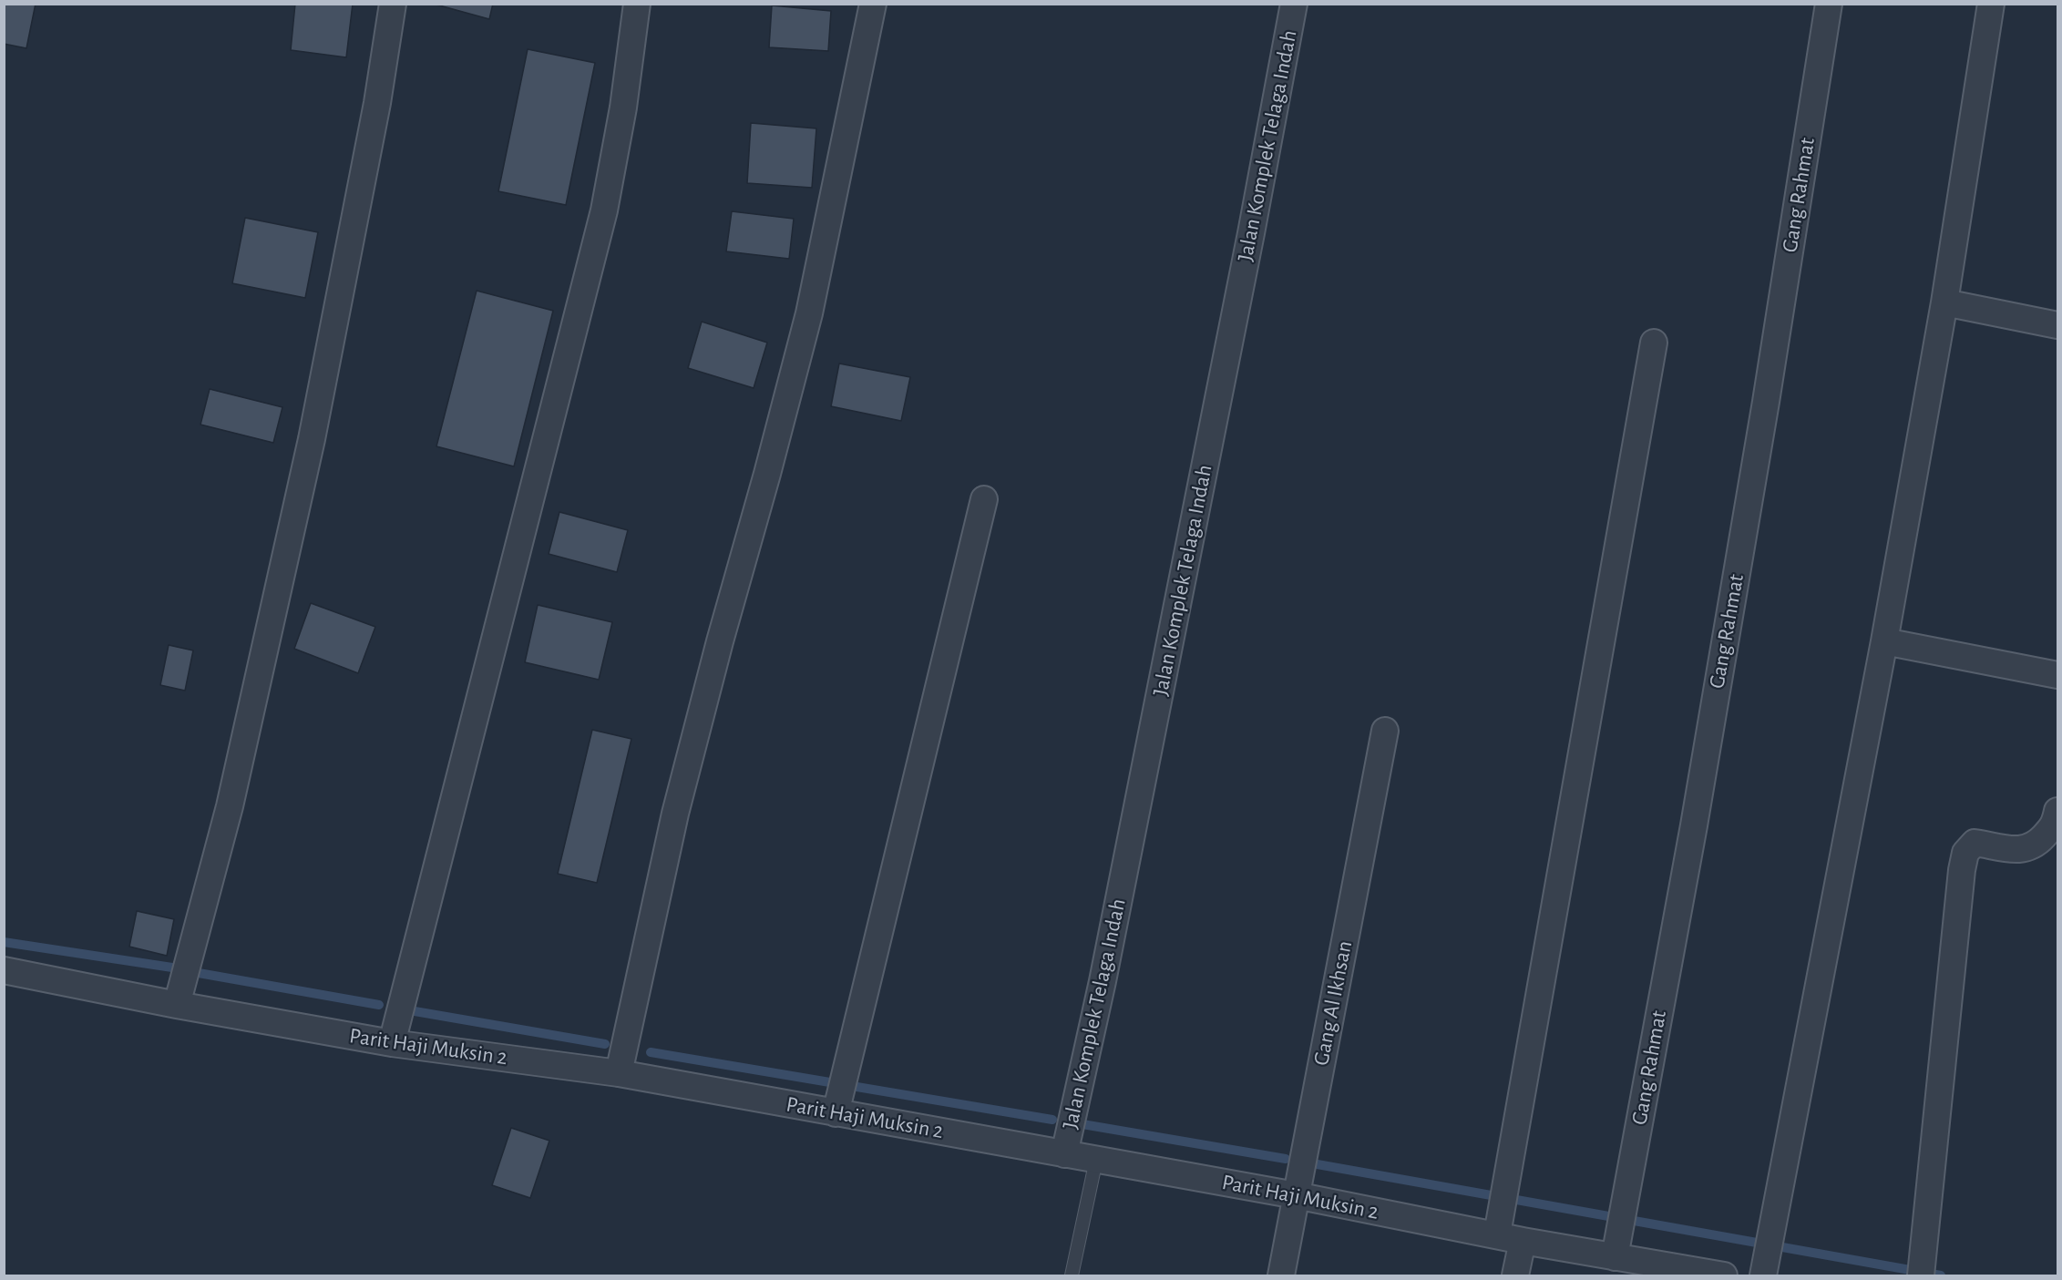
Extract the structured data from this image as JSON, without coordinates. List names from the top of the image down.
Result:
{
  "streets": {
    "street": [
      "Jalan Komplek Telaga Indah",
      "Gang Rahmat",
      "Gang Al Ikhsan",
      "Parit Haji Muksin 2"
    ]
  },
  "crossings": [
    ["Jalan Komplek Telaga Indah", "Parit Haji Muksin 2"],
    ["Gang Rahmat", "Parit Haji Muksin 2"],
    ["Gang Al Ikhsan", "Parit Haji Muksin 2"]
  ]
}
